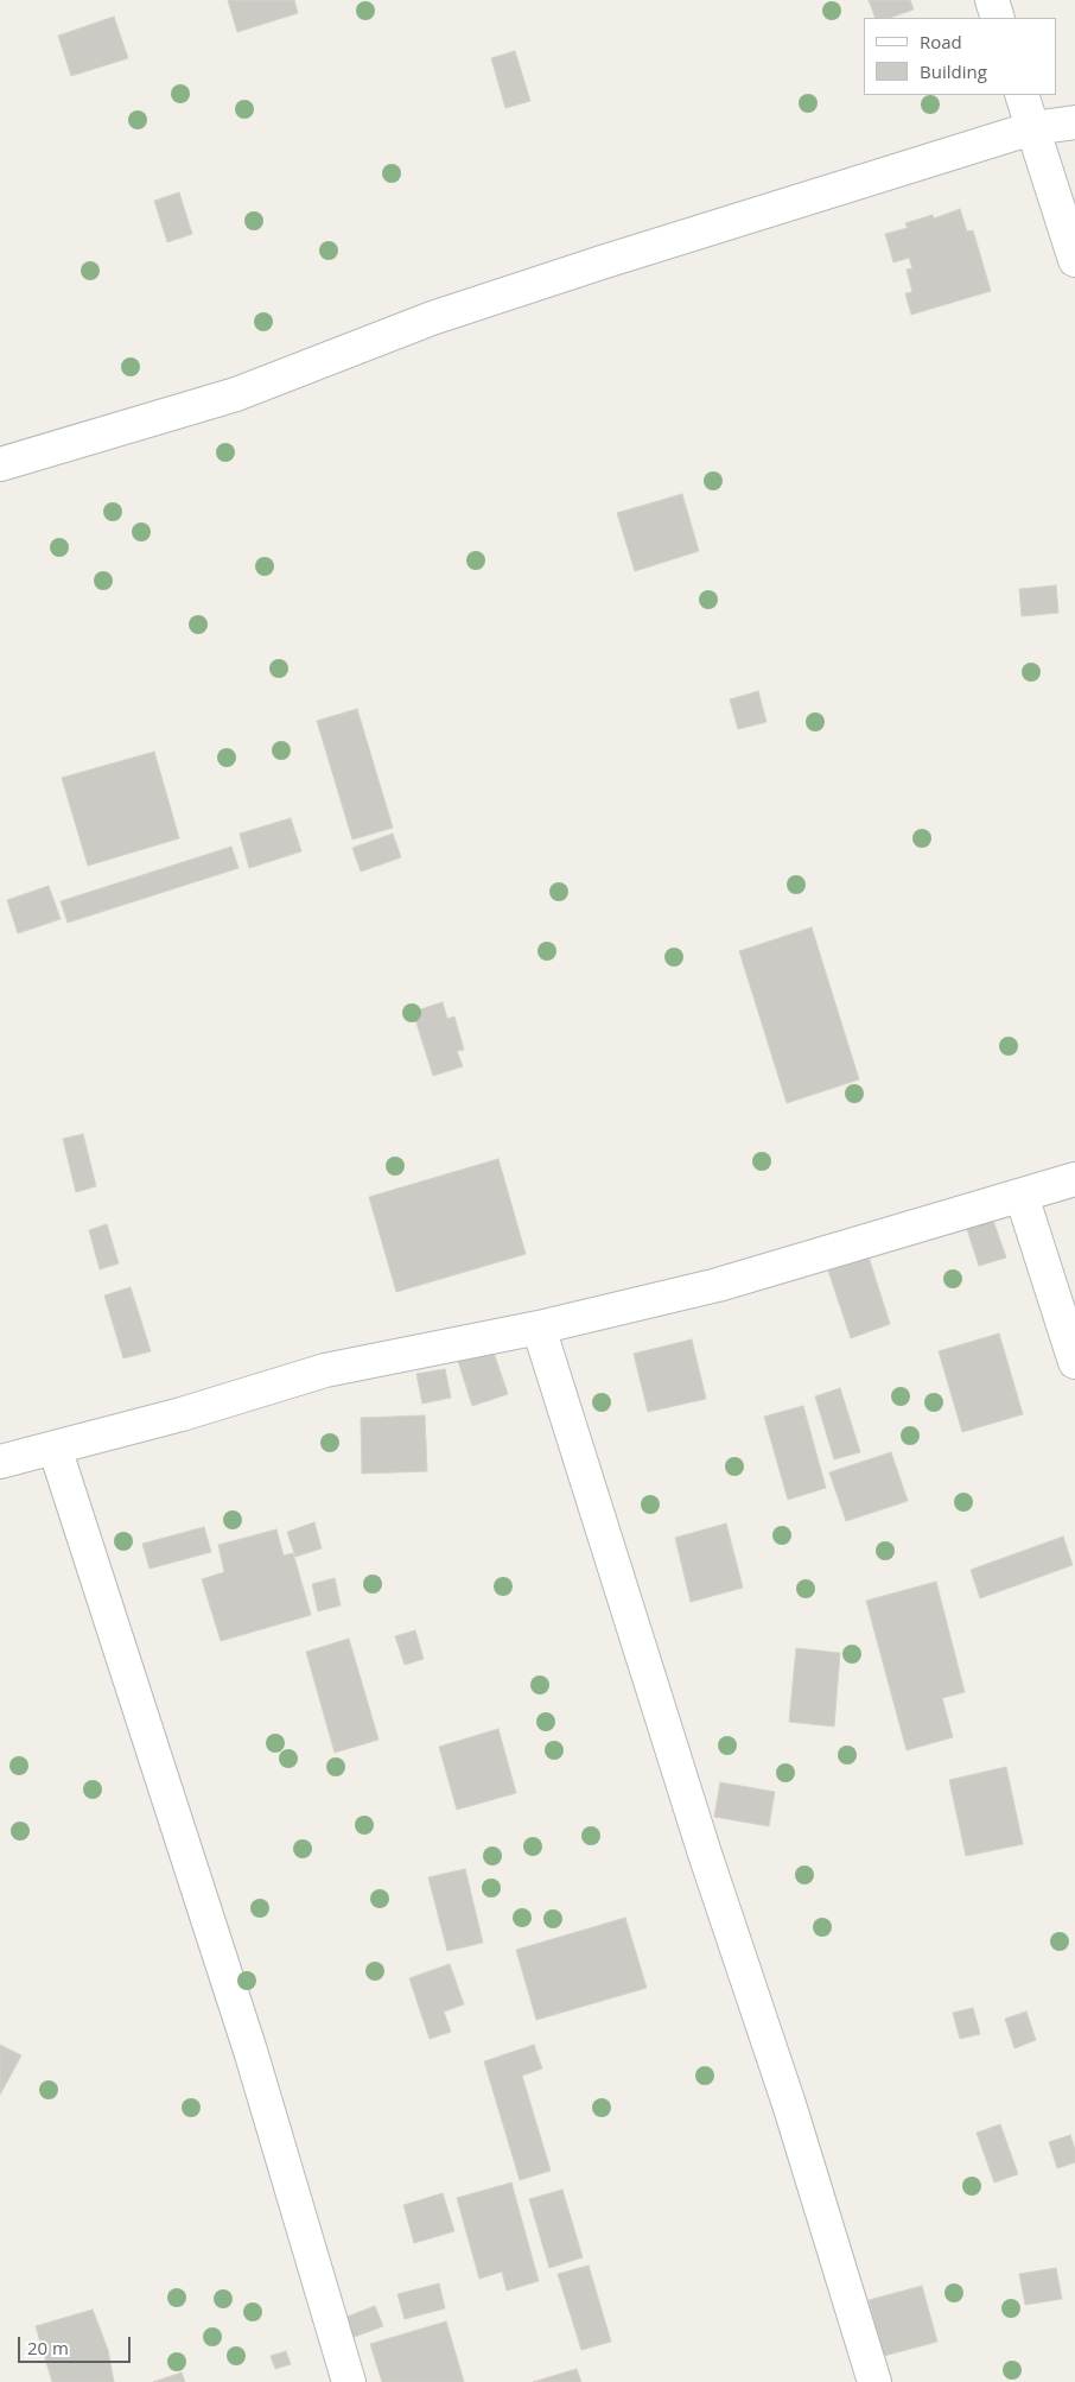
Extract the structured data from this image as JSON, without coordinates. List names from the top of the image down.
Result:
{
  "legend": ["Road", "Building"],
  "scale_bar": "20 m"
}
